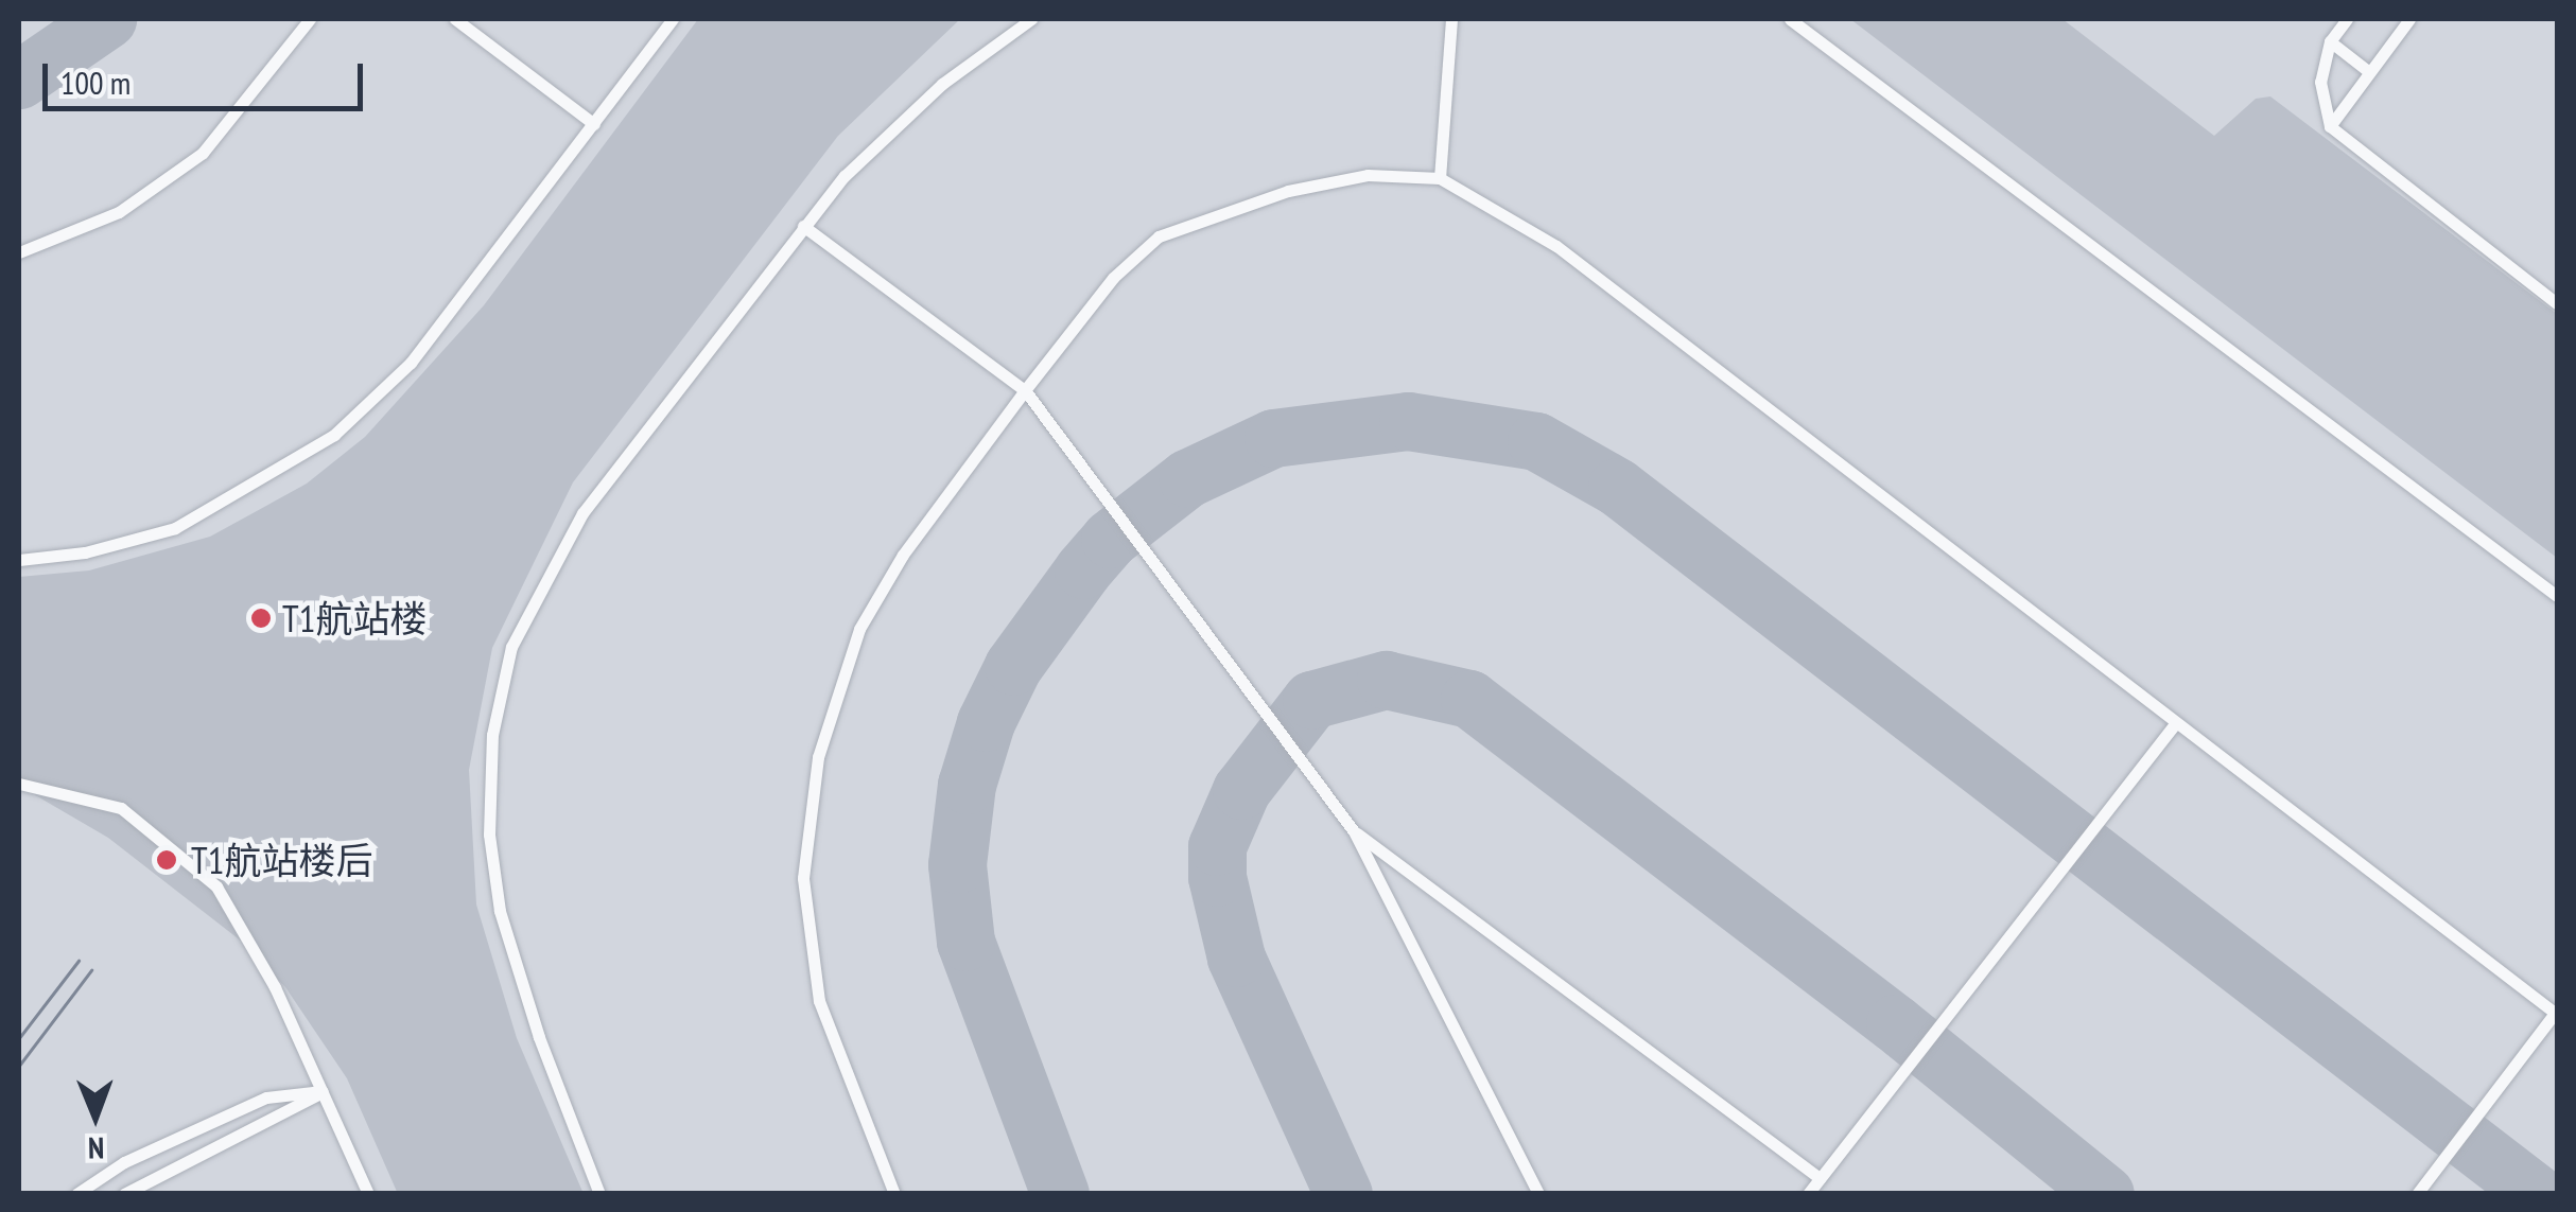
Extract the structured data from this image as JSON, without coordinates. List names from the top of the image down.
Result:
{
  "places": ["T1航站楼", "T1航站楼后"],
  "scale_bar": "100 m",
  "north": "bottom"
}
